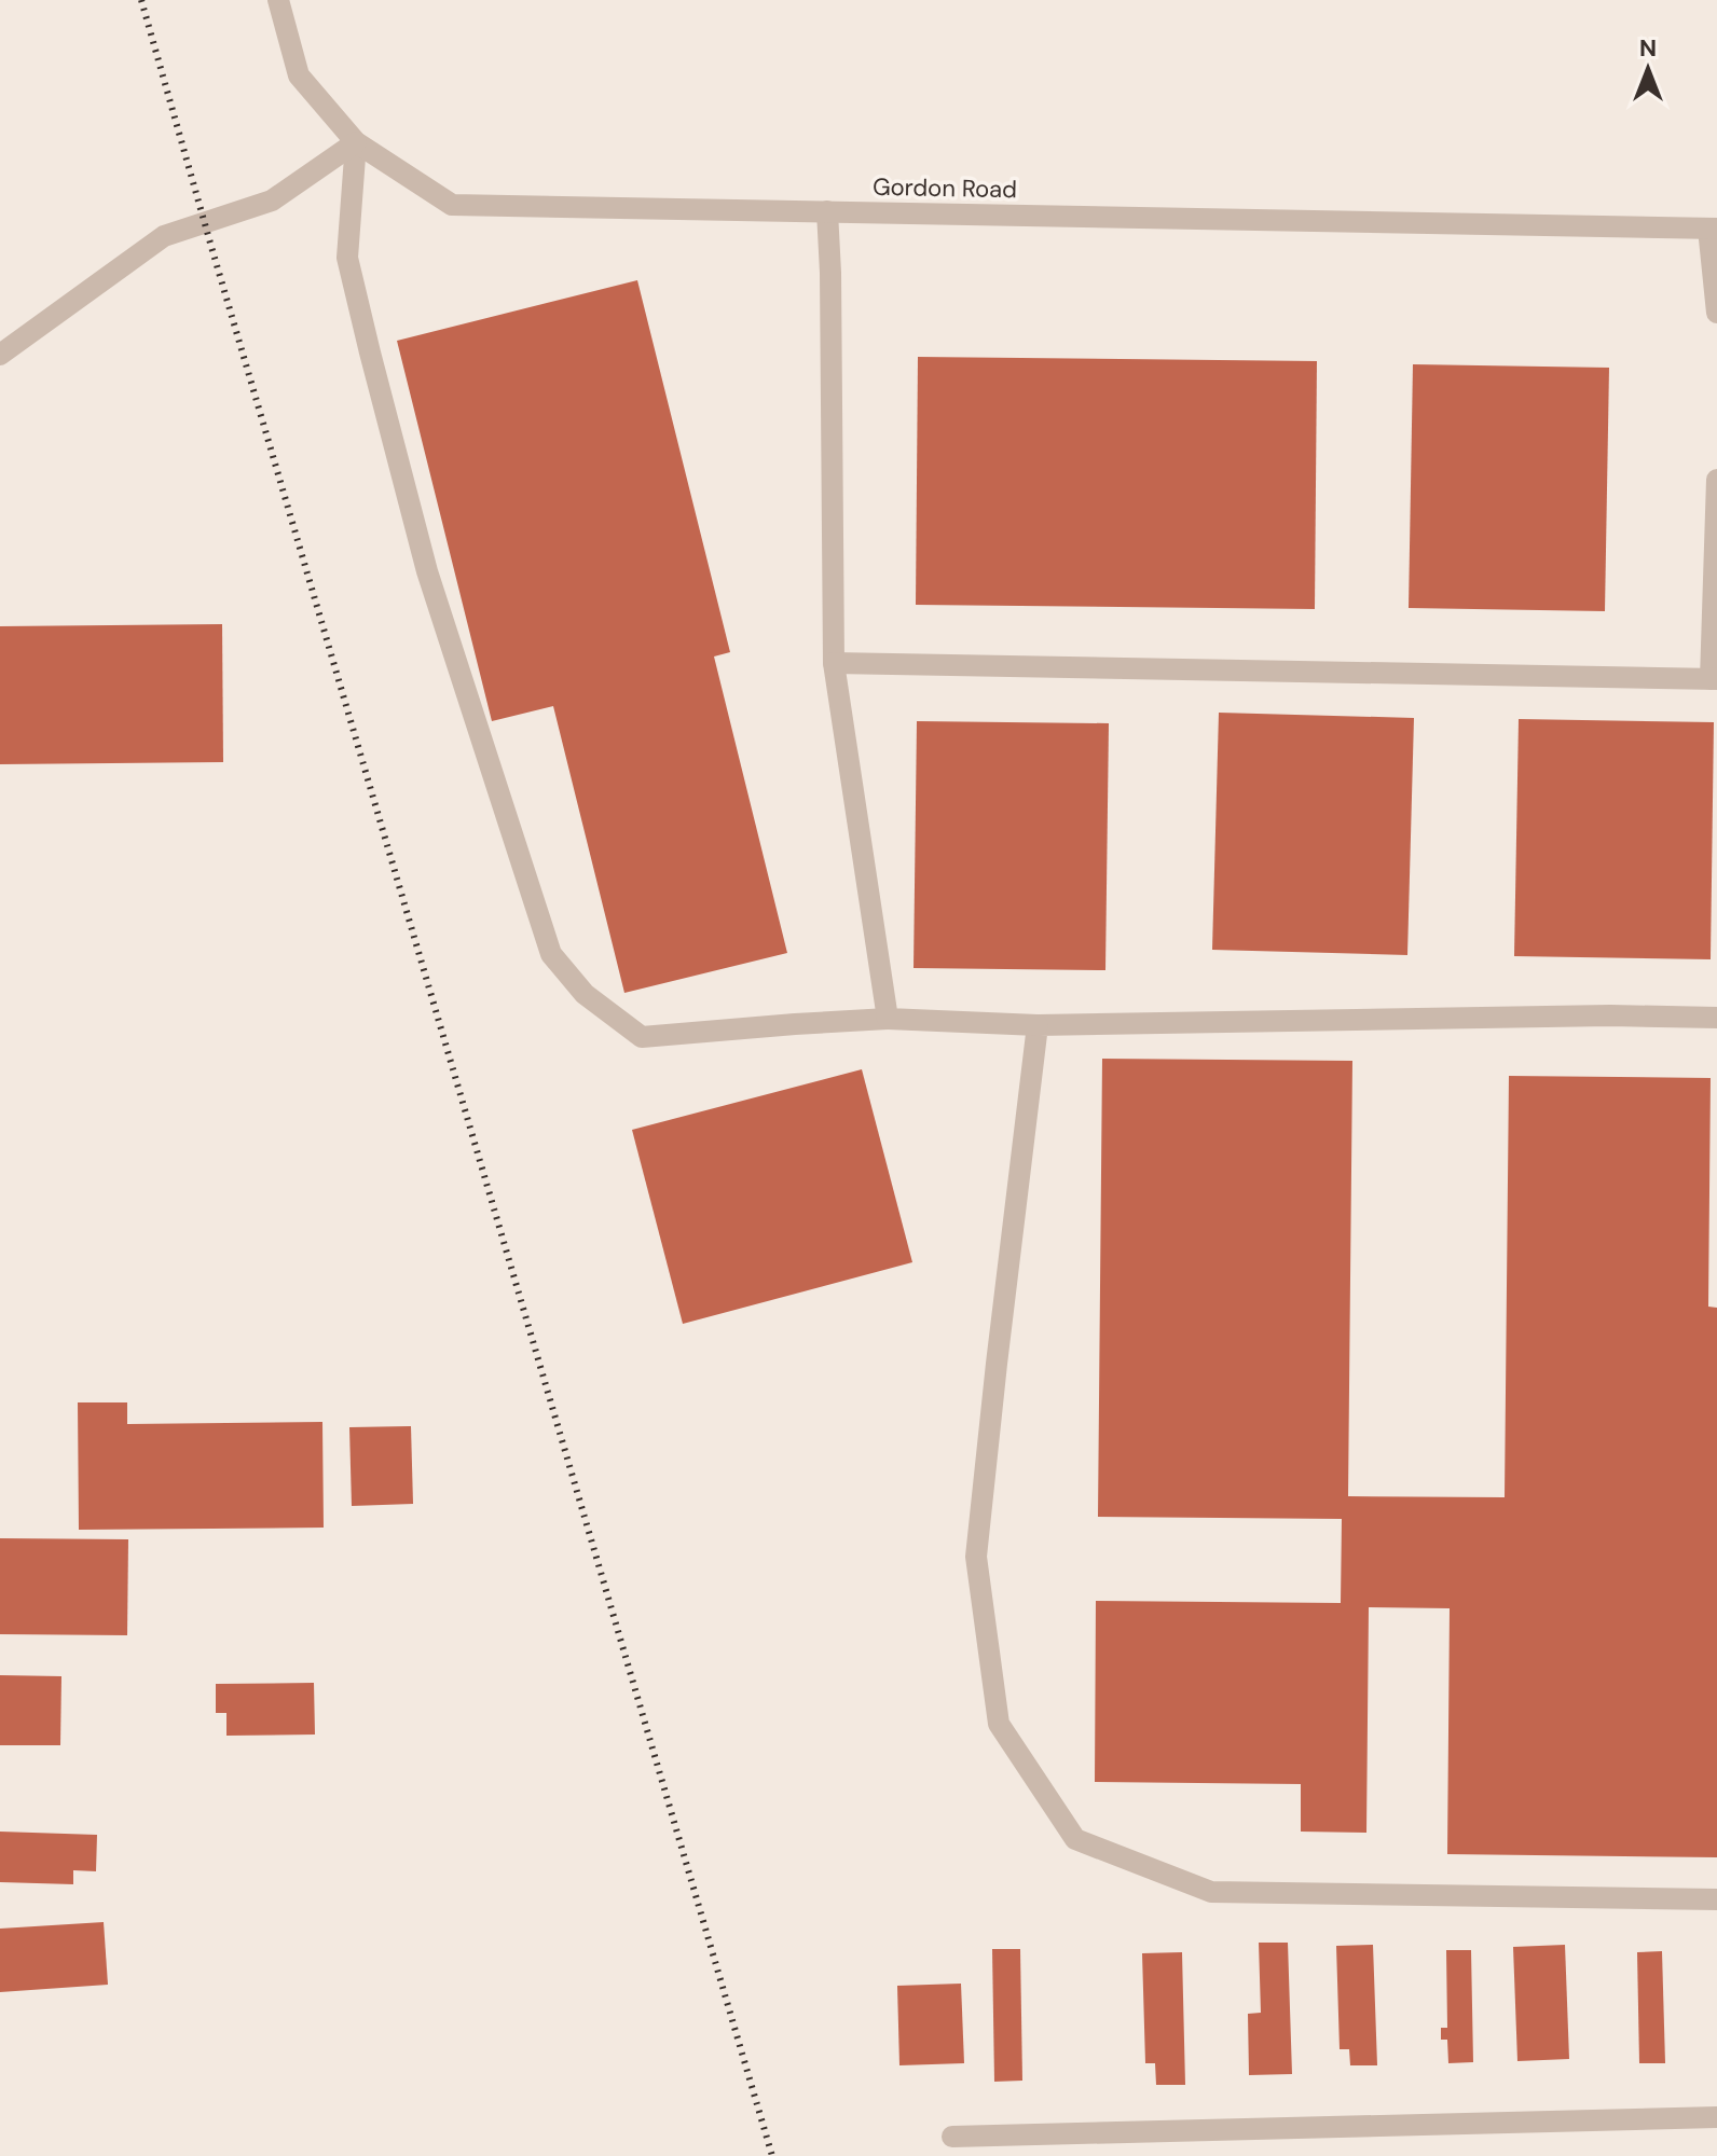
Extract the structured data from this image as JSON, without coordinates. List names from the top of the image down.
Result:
{
  "streets": {
    "street": ["Gordon Road"]
  },
  "north": "top"
}
